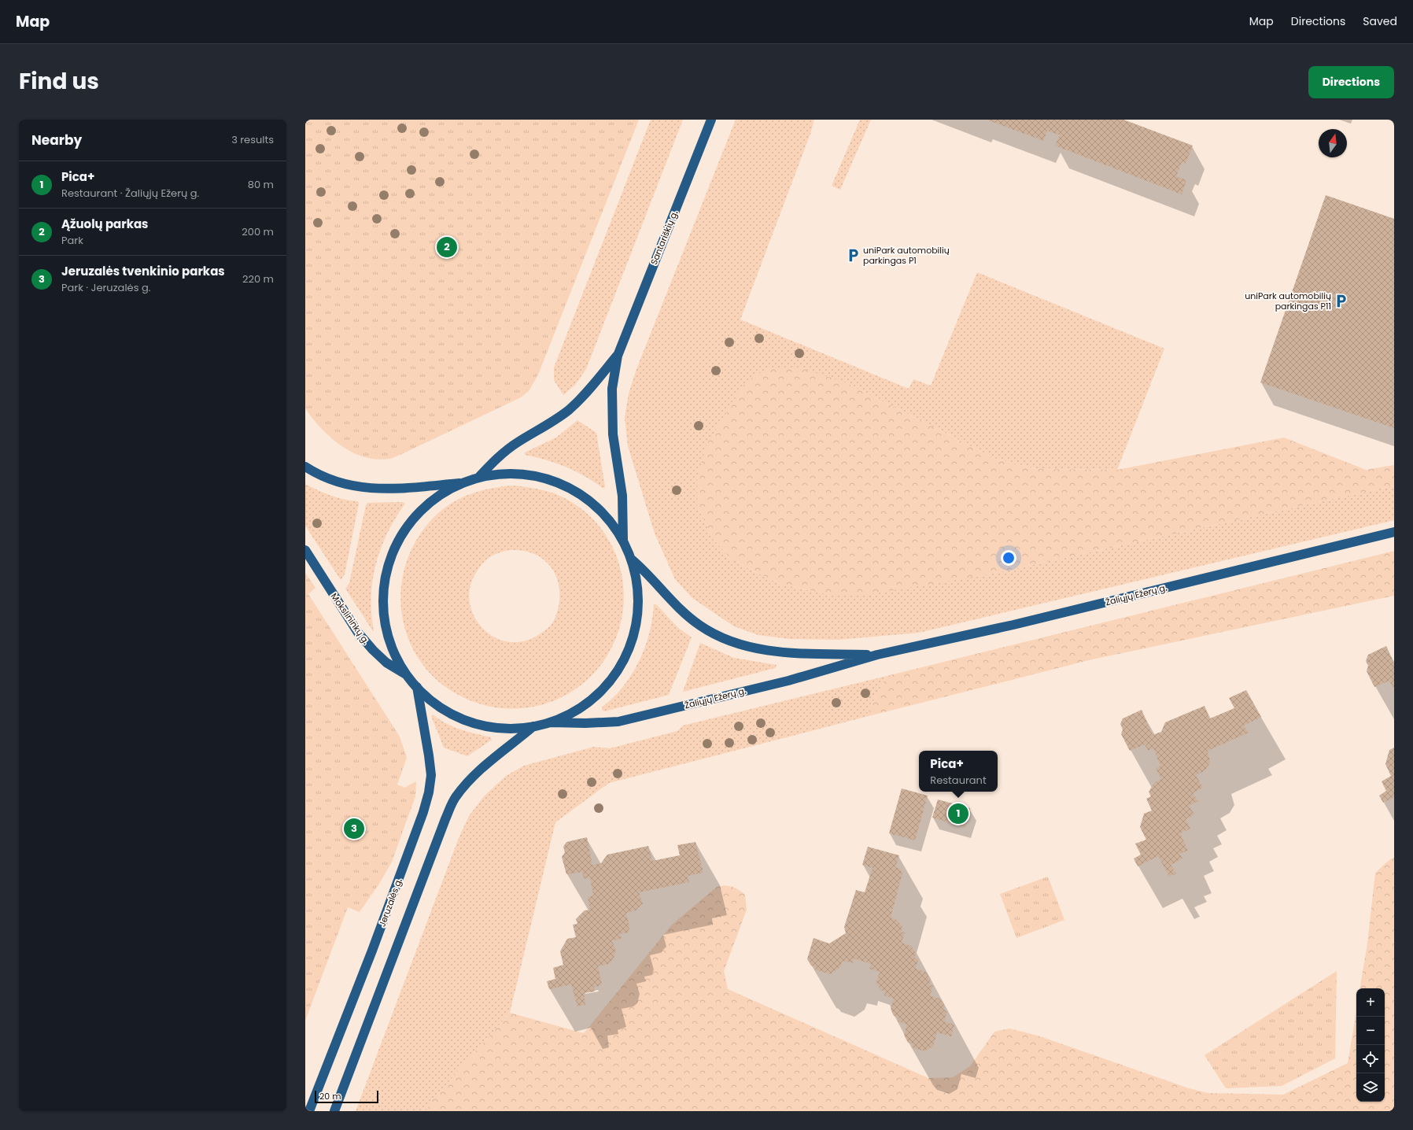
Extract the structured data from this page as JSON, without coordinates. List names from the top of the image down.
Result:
{
  "streets": {
    "main road": [
      "Santariškių g.",
      "Žaliųjų Ežerų g.",
      "Mokslininkų g.",
      "Jeruzalės g."
    ]
  },
  "places": {
    "parking": ["uniPark automobilių parkingas P1", "uniPark automobilių parkingas P11"]
  },
  "scale_bar": "20 m",
  "north": "top",
  "page": {
    "header": "Map",
    "nav": ["Map", "Directions", "Saved"],
    "title": "Find us",
    "buttons": "Directions",
    "heading": ["Nearby", "3 results"],
    "list": [
      {
        "mark": "1",
        "name": "Pica+",
        "note": "Restaurant · Žaliųjų Ežerų g.",
        "value": "80 m"
      },
      {
        "mark": "2",
        "name": "Ąžuolų parkas",
        "note": "Park",
        "value": "200 m"
      },
      {
        "mark": "3",
        "name": "Jeruzalės tvenkinio parkas",
        "note": "Park · Jeruzalės g.",
        "value": "220 m"
      }
    ],
    "pins": ["2", "1", "3"],
    "popup": ["Pica+", "Restaurant"],
    "map_buttons": ["+", "−"],
    "scale": "20 m"
  }
}
